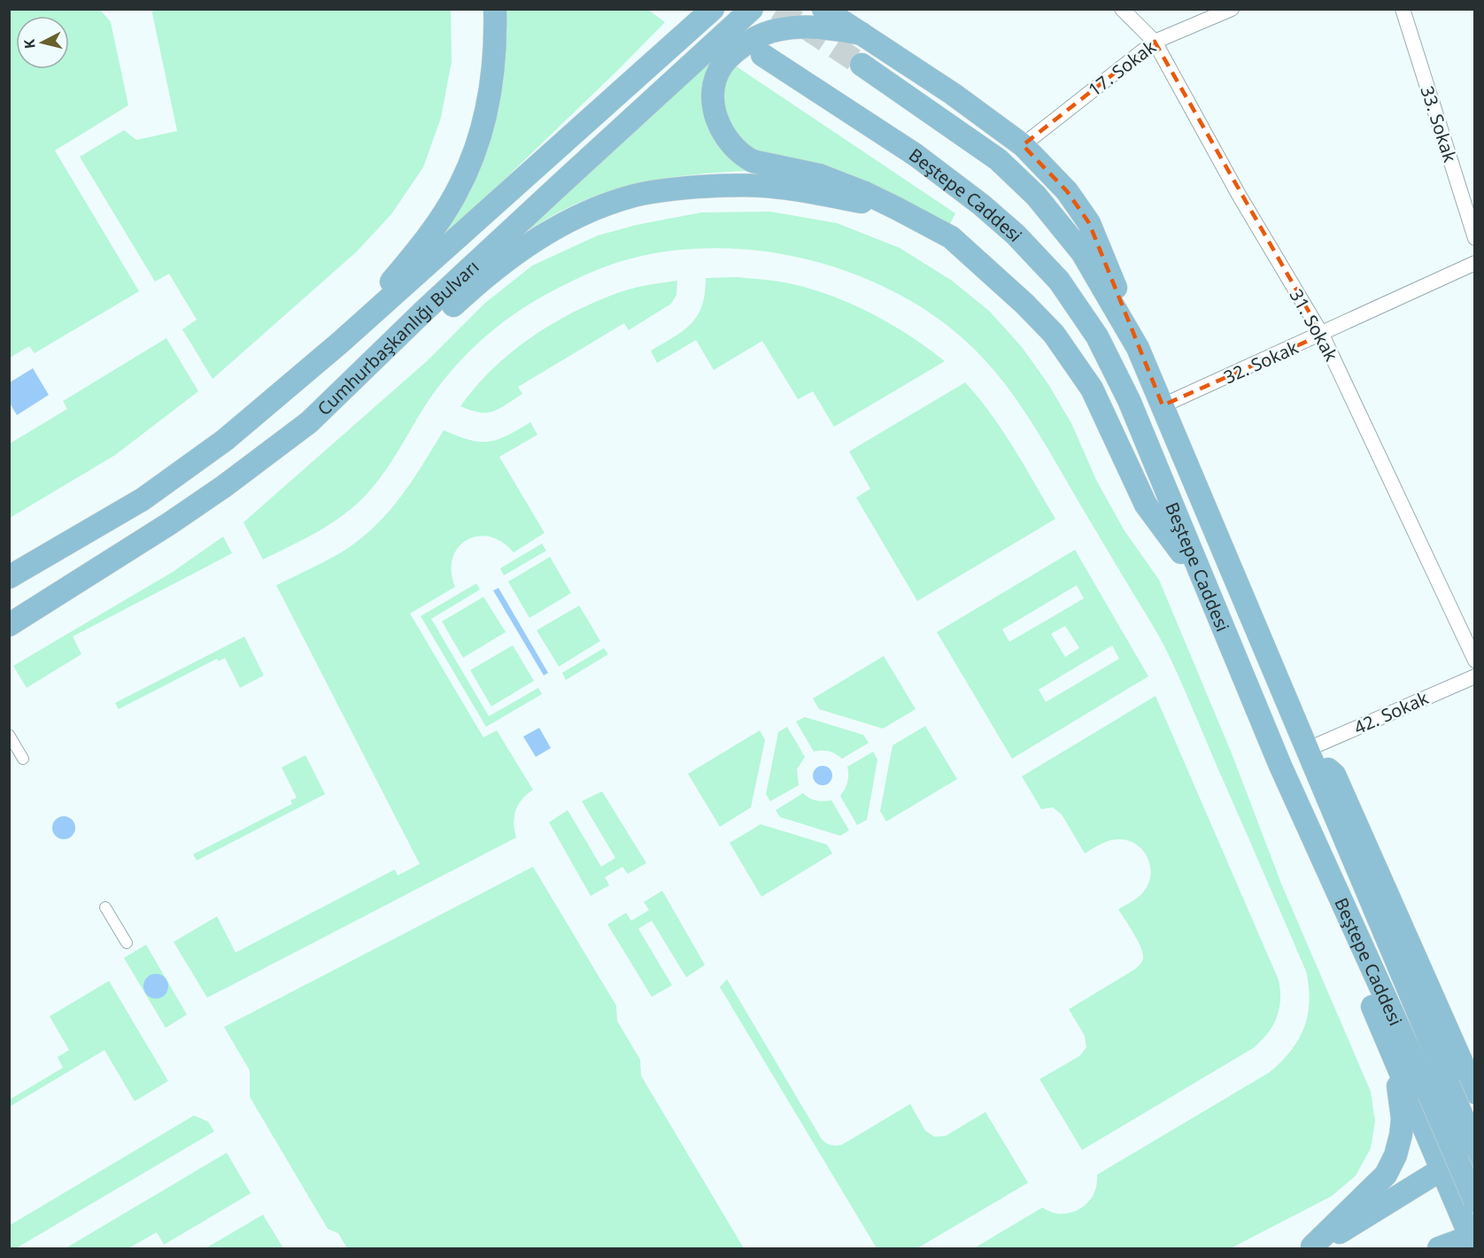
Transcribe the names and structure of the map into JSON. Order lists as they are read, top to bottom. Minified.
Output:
{"streets":{"main road":["Beştepe Caddesi","Cumhurbaşkanlığı Bulvarı"],"street":["17. Sokak","33. Sokak","31. Sokak","32. Sokak","42. Sokak"]},"crossings":[["17. Sokak","Beştepe Caddesi"],["17. Sokak","31. Sokak"],["Beştepe Caddesi","32. Sokak"],["Beştepe Caddesi","42. Sokak"],["31. Sokak","32. Sokak"]],"north":"left"}
